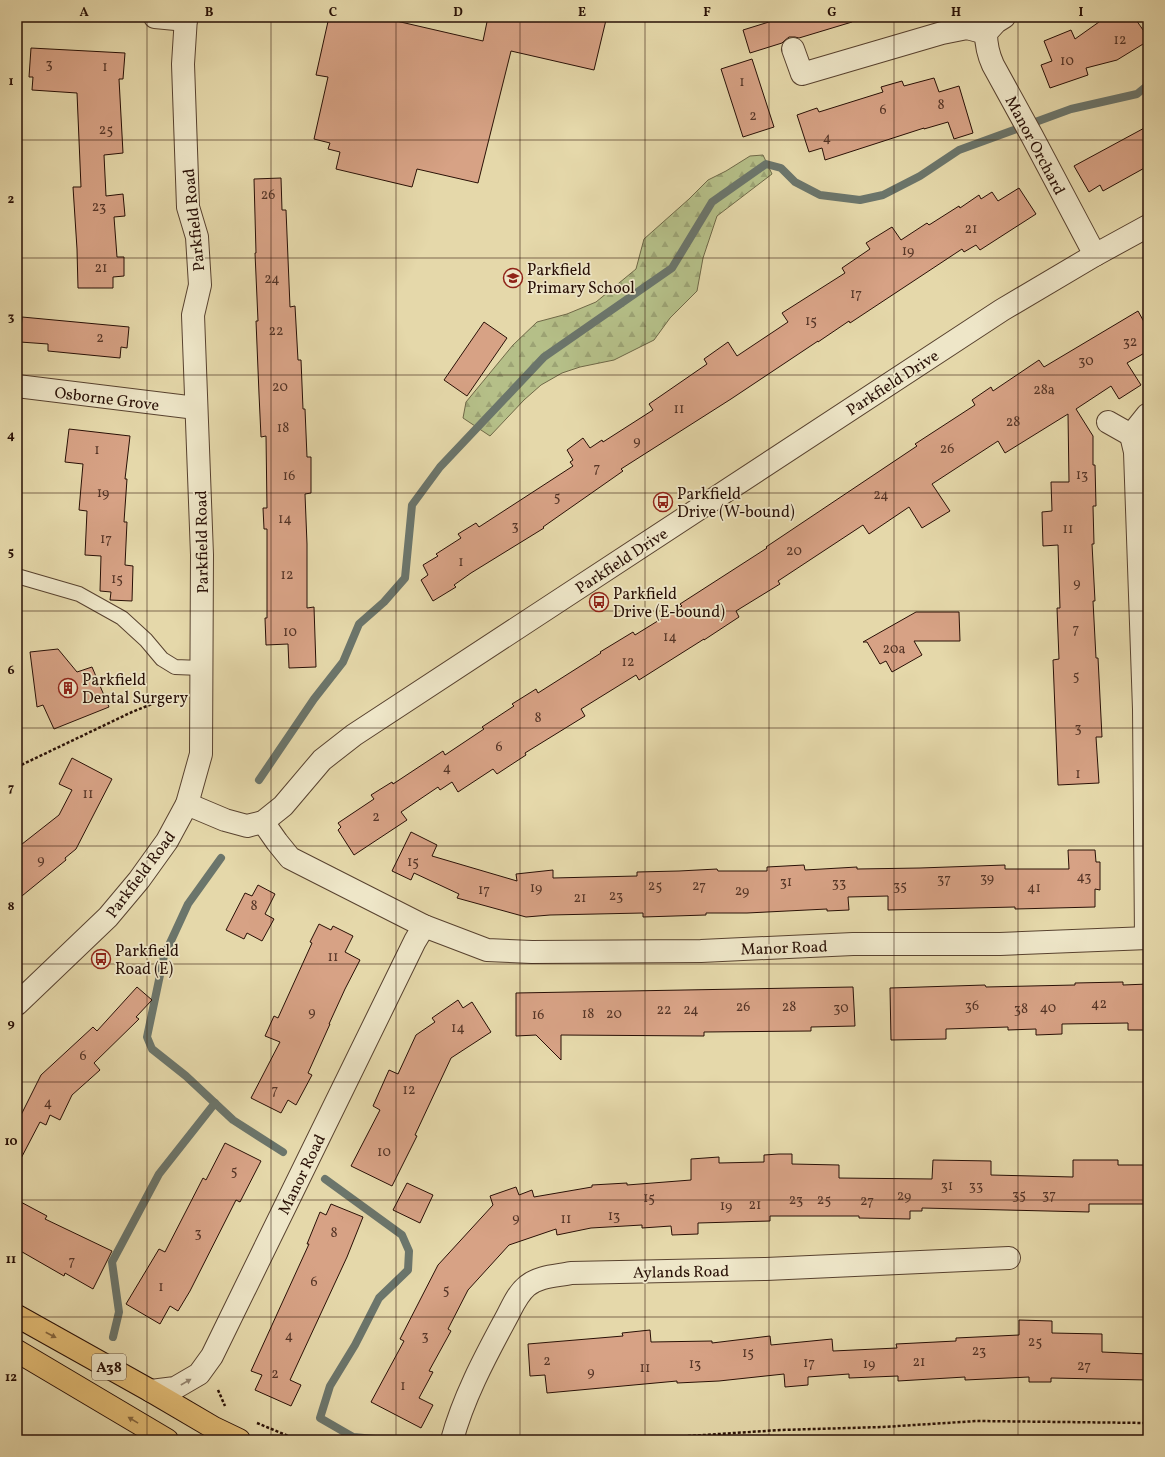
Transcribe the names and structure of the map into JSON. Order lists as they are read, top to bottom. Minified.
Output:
{"streets":{"main road":["A38"],"street":["Manor Orchard","Parkfield Road","Parkfield Drive","Osborne Grove","Manor Road","Aylands Road"]},"crossings":[["Manor Orchard","Parkfield Drive"],["Parkfield Road","Parkfield Drive"],["Parkfield Road","Osborne Grove"],["Parkfield Drive","Manor Road"],["Manor Road","A38"]],"places":{"school or university":["Parkfield Primary School"],"bus stop":["Parkfield Drive (W-bound)","Parkfield Drive (E-bound)","Parkfield Road (E)"],"building":["Parkfield Dental Surgery"]},"house_numbers":["12","10","3","1","1","8","6","2","25","4","26","23","21","19","21","24","17","15","22","2","32","30","20","28a","11","28","18","9","26","1","7","13","16","19","24","5","14","3","11","17","20","1","12","15","9","7","10","14","20a","12","5","8","3","6","4","1","11","2","9","15","43","39","37","31","33","25","27","35","19","41","17","29","23","21","8","11","42","36","26","28","30","40","38","22","24","9","18","20","16","14","6","7","12","4","10","5","31","33","35","37","29","15","23","25","27","21","19","13","9","11","3","8","7","6","1","5","4","3","25","23","15","2","21","17","13","19","27","11","9","2","1"],"grid":{"columns":["A","B","C","D","E","F","G","H","I"],"rows":["1","2","3","4","5","6","7","8","9","10","11","12"]}}
